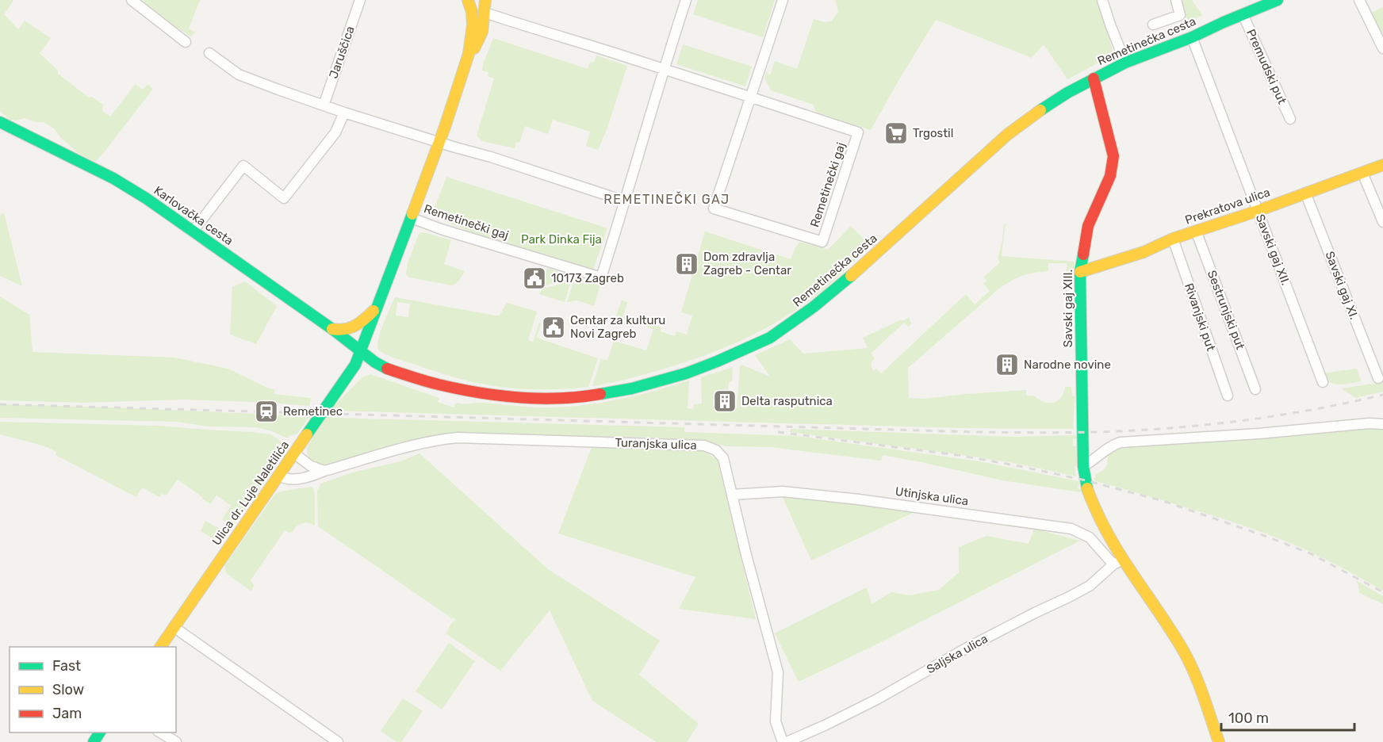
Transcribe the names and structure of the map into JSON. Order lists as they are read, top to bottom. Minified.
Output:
{"streets":{"main road":["Remetinečka cesta","Remetinečki gaj","Prekratova ulica","Karlovačka cesta","Savski gaj XIII.","Ulica dr. Luje Naletilića","Utinjska ulica"],"street":["Jaruščica","Premudski put","Savski gaj XII.","Savski gaj XI.","Sestrunjski put","Rivanjski put","Turanjska ulica","Saljska ulica"]},"crossings":[["Remetinečka cesta","Premudski put"],["Remetinečka cesta","Remetinečki gaj"],["Remetinečka cesta","Karlovačka cesta"],["Remetinečka cesta","Savski gaj XII."],["Remetinečka cesta","Savski gaj XIII."],["Remetinečka cesta","Ulica dr. Luje Naletilića"],["Remetinečki gaj","Karlovačka cesta"],["Remetinečki gaj","Ulica dr. Luje Naletilića"],["Prekratova ulica","Savski gaj XII."],["Prekratova ulica","Savski gaj XI."],["Prekratova ulica","Savski gaj XIII."],["Prekratova ulica","Sestrunjski put"],["Prekratova ulica","Rivanjski put"],["Karlovačka cesta","Ulica dr. Luje Naletilića"],["Savski gaj XIII.","Utinjska ulica"],["Turanjska ulica","Ulica dr. Luje Naletilića"],["Turanjska ulica","Utinjska ulica"],["Turanjska ulica","Saljska ulica"],["Utinjska ulica","Saljska ulica"]],"districts":["REMETINEČKI GAJ"],"parks":["Park Dinka Fija"],"places":{"supermarket":["Trgostil"],"building":["Dom zdravlja Zagreb - Centar","Narodne novine","Delta rasputnica"],"public building":["10173 Zagreb","Centar za kulturu Novi Zagreb"],"station":["Remetinec"]},"legend":["Fast","Slow","Jam"],"scale_bar":"100 m"}
